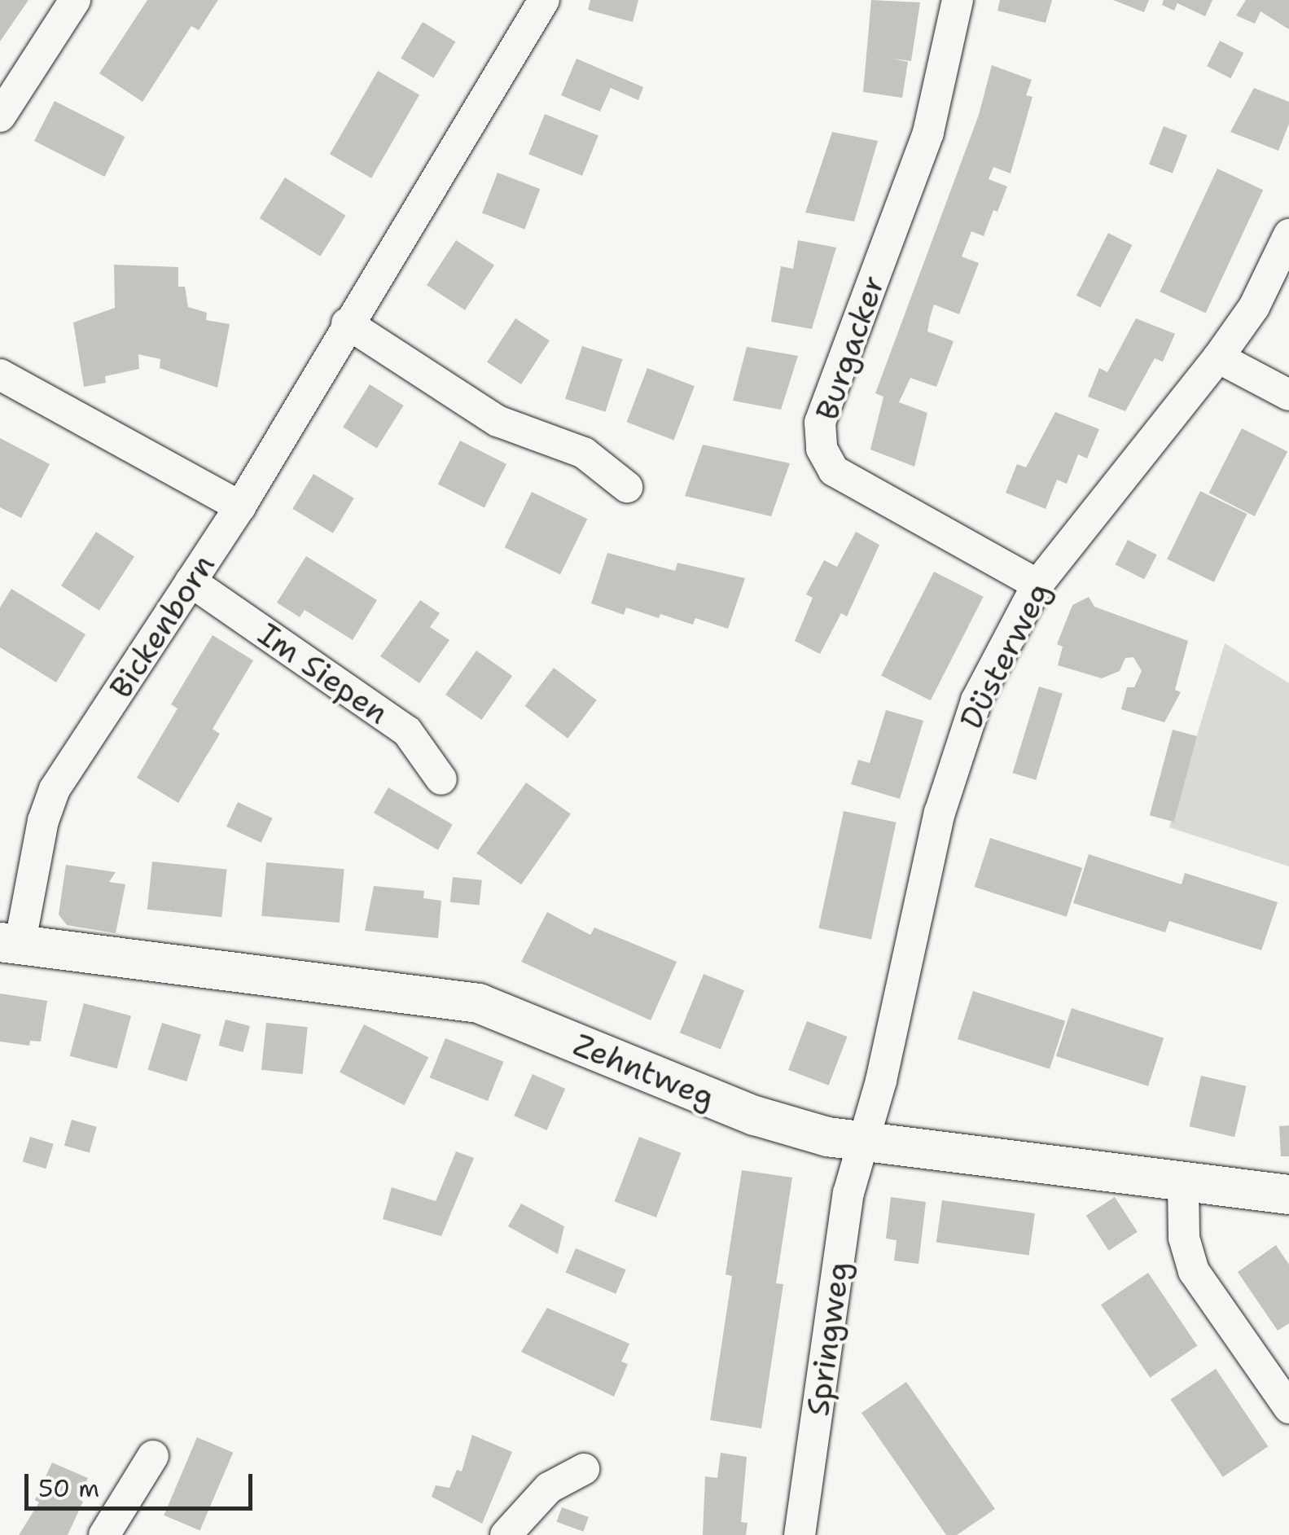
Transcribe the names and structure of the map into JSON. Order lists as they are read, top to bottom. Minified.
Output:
{"streets":{"street":["Burgacker","Bickenborn","Düsterweg","Im Siepen","Zehntweg","Springweg"]},"crossings":[["Burgacker","Düsterweg"],["Bickenborn","Im Siepen"],["Bickenborn","Zehntweg"],["Düsterweg","Zehntweg"],["Düsterweg","Springweg"],["Zehntweg","Springweg"]],"scale_bar":"50 m"}
